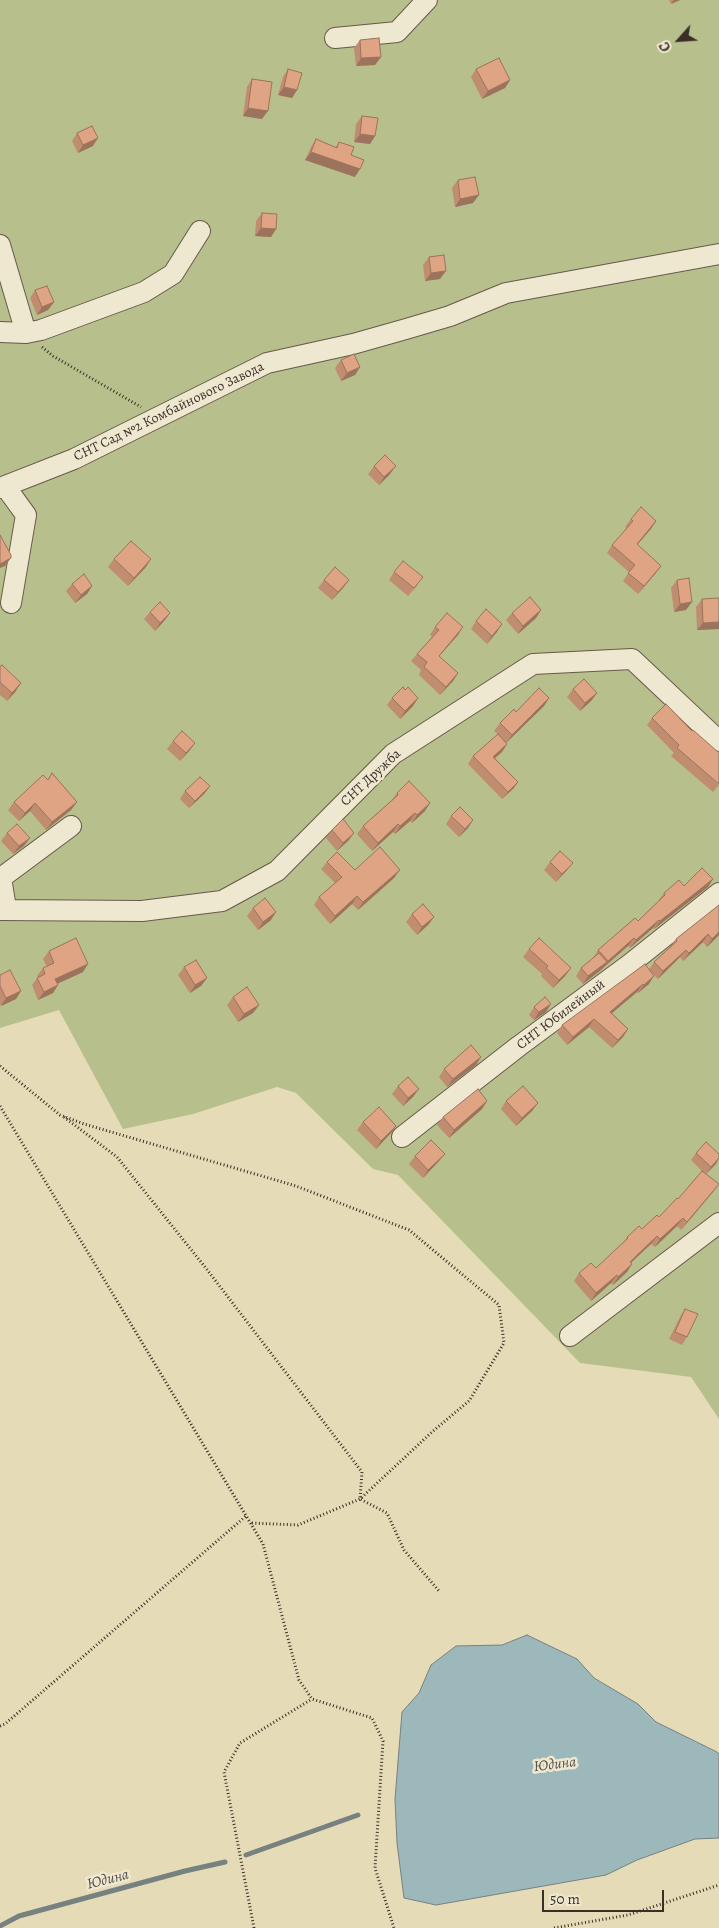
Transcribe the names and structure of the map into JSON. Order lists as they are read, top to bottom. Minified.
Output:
{"streets":{"street":["СНТ Сад №2 Комбайнового Завода","СНТ Дружба","СНТ Юбилейный"]},"water":["Юдина"],"scale_bar":"50 m","north":"bottom left"}
